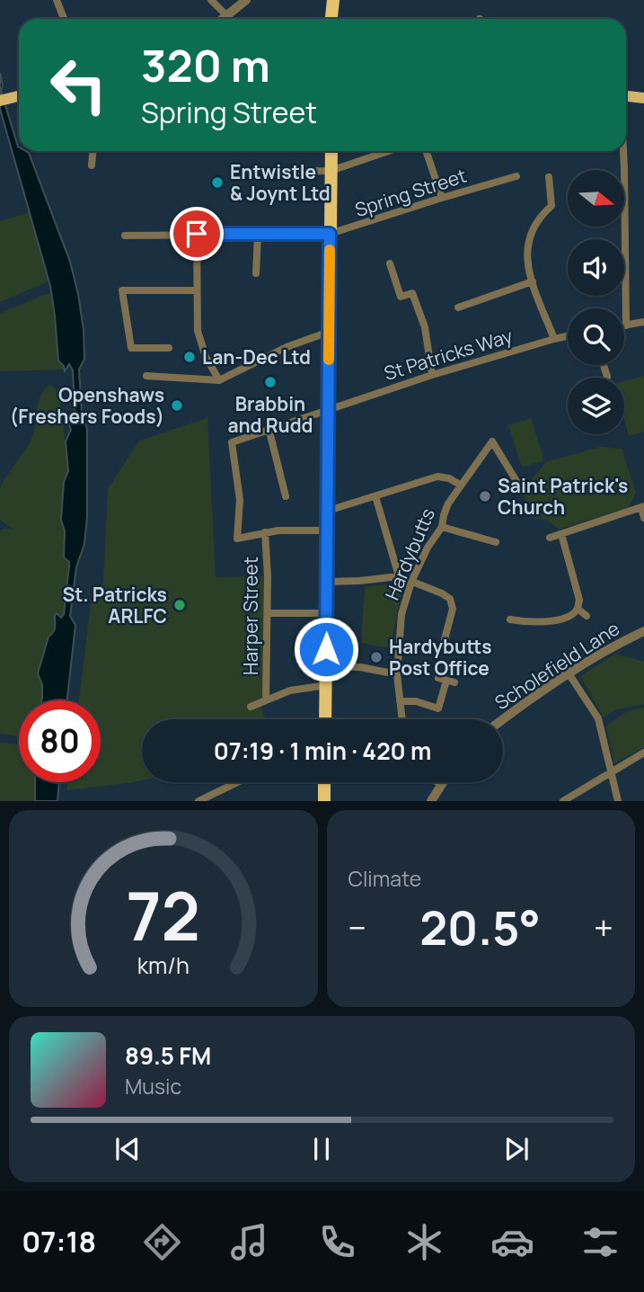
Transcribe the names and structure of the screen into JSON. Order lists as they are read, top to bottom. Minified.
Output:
{"streets":{"street":["Spring Street","St Patricks Way","Hardybutts","Harper Street","Scholefield Lane"]},"crossings":[["St Patricks Way","Harper Street"]],"places":["Entwistle & Joynt Ltd","Lan-Dec Ltd","Brabbin and Rudd","Openshaws (Freshers Foods)","Saint Patrick's Church","St. Patricks ARLFC","Hardybutts Post Office"],"north":"right","page":{"turn":["320 m","Spring Street"],"limit":"80","trip":"07:19 · 1 min · 420 m","tile":"Climate","heat":["−","20.5°","+"],"song":["89.5 FM","Music"],"tabs":"07:18","gauge":["72","km/h"]}}
